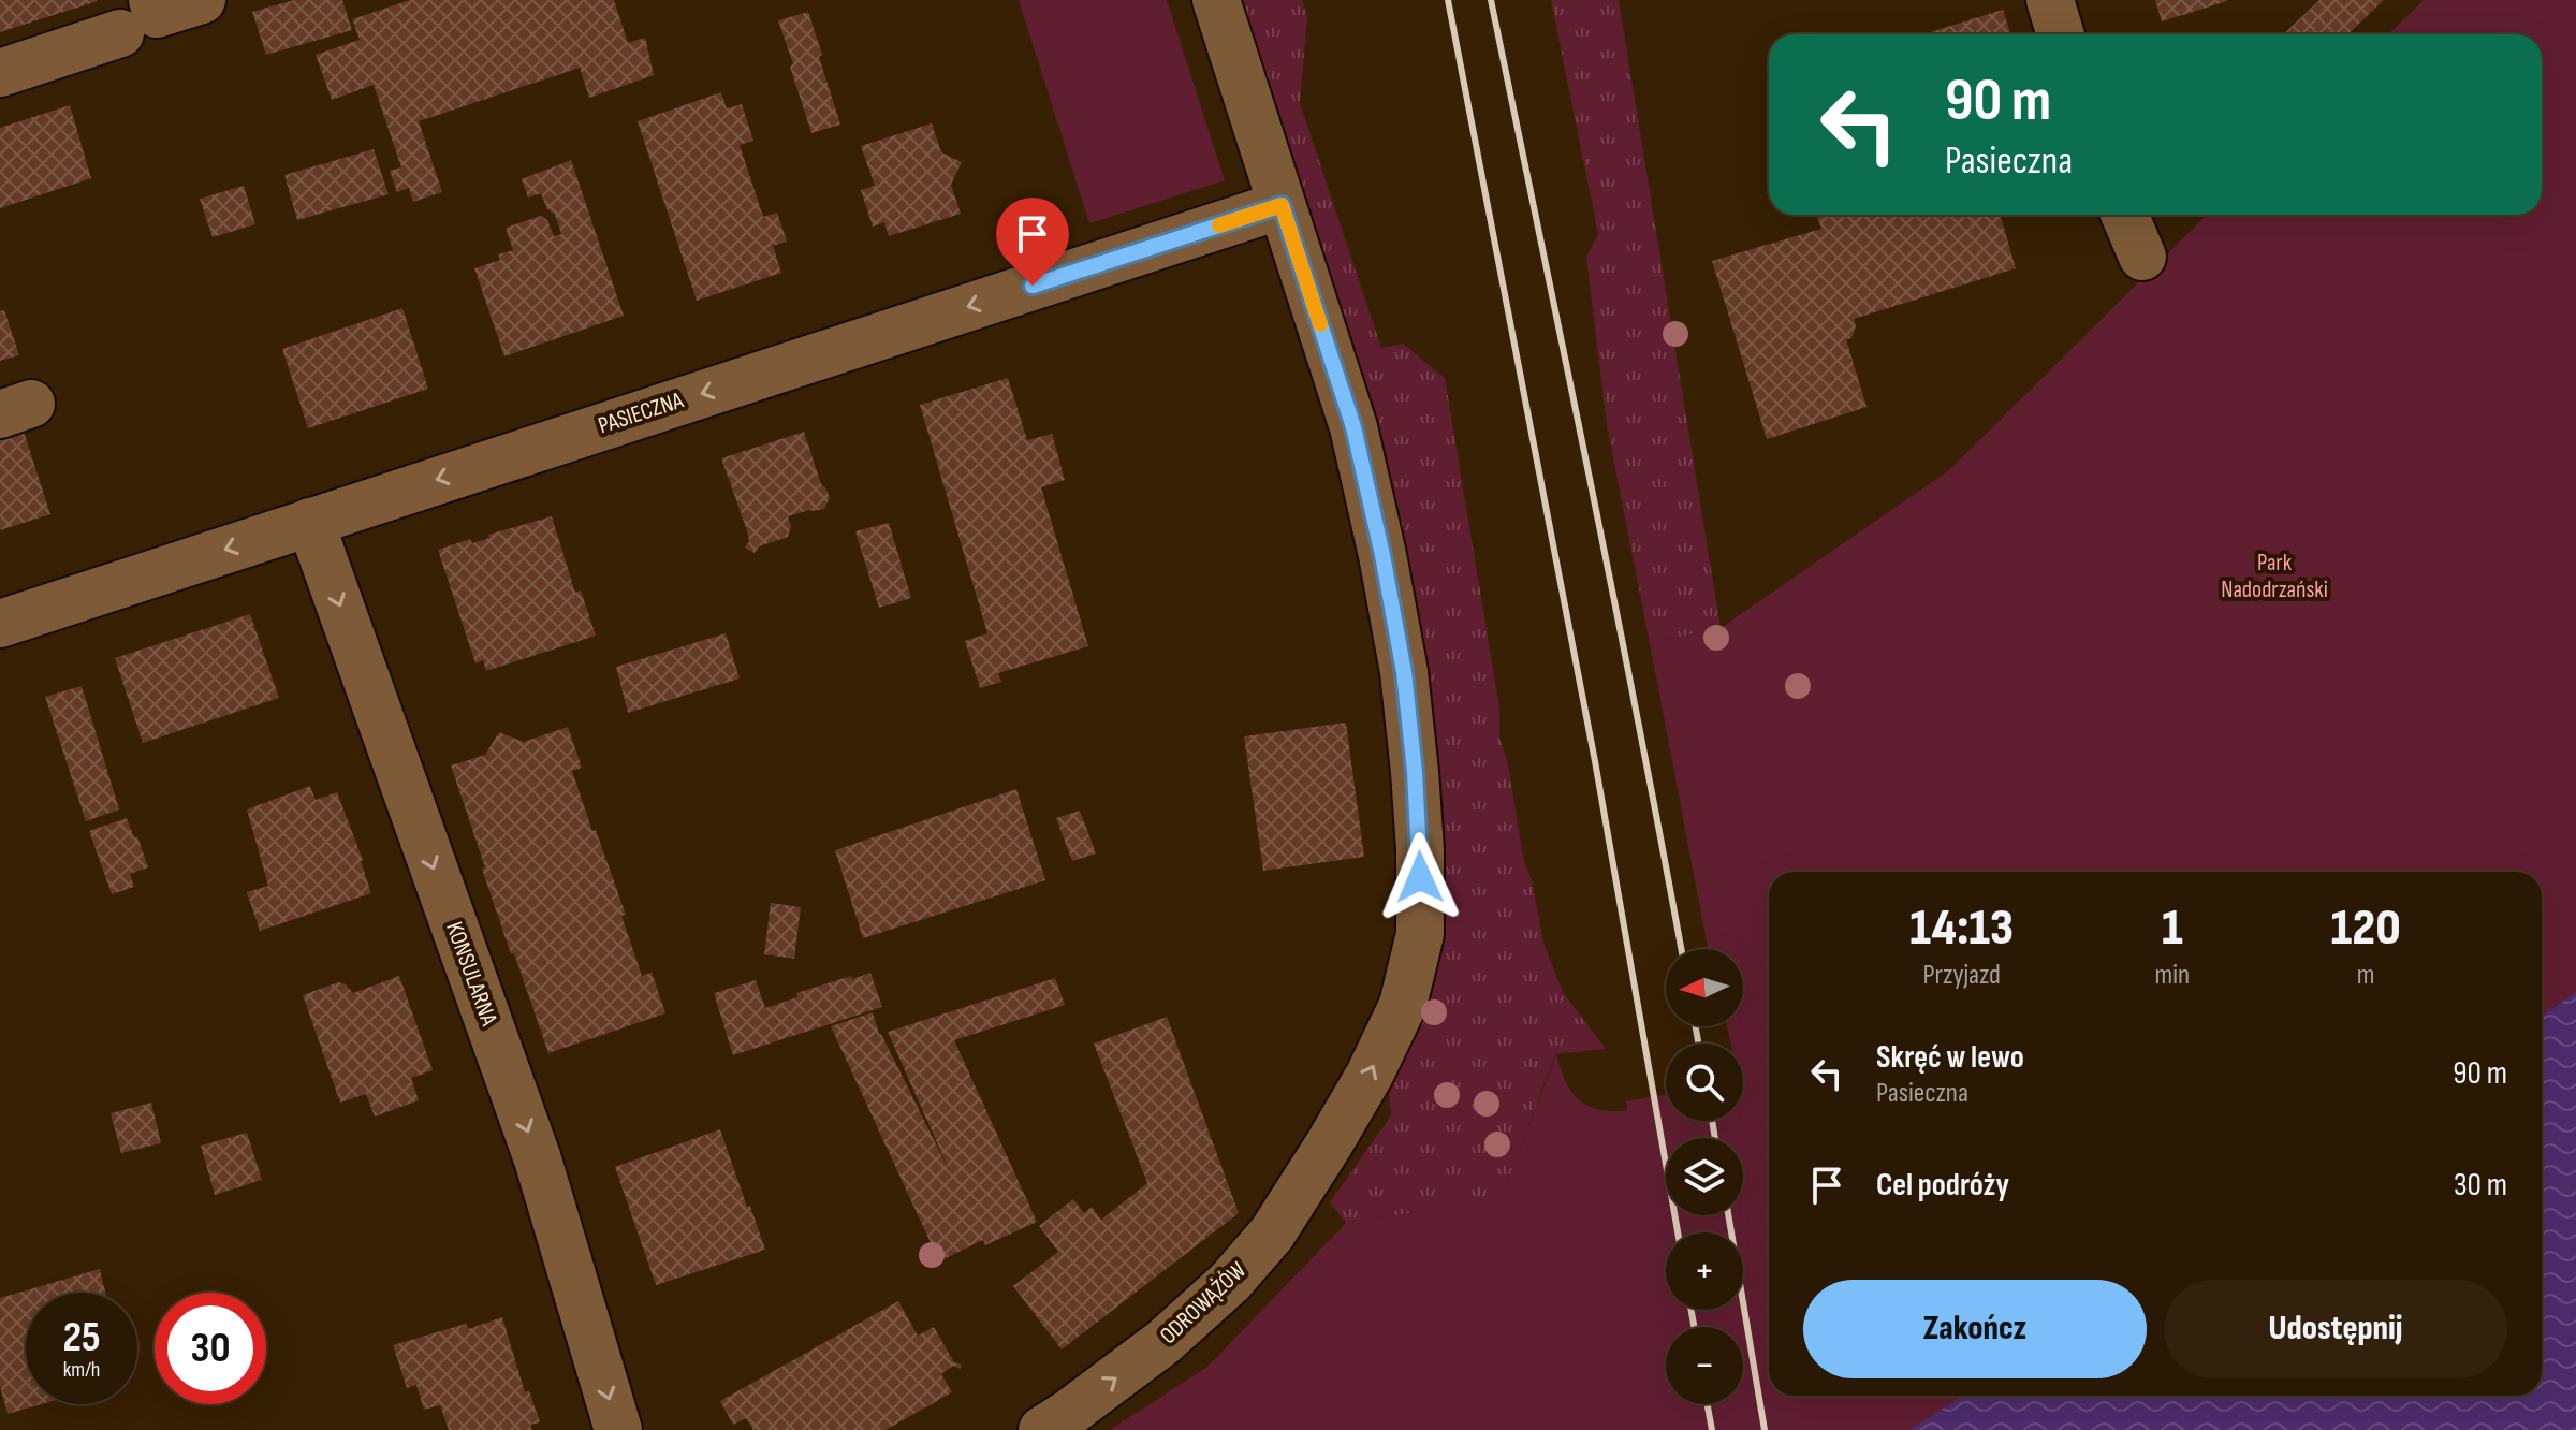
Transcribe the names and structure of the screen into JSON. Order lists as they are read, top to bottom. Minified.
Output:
{"streets":{"street":["PASIECZNA","KONSULARNA","ODROWĄŻÓW"]},"crossings":[["PASIECZNA","KONSULARNA"],["PASIECZNA","ODROWĄŻÓW"]],"one_way":["PASIECZNA","KONSULARNA","ODROWĄŻÓW"],"parks":["Park Nadodrzański"],"north":"left","page":{"turn":["90 m","Pasieczna"],"eta":["14:13","Przyjazd","1","min","120","m"],"map_buttons":["+","−"],"list":[{"name":"Skręć w lewo","note":"Pasieczna","value":"90 m"},{"name":"Cel podróży","value":"30 m"}],"buttons":["Zakończ","Udostępnij"],"speed":"25 km/h","limit":"30"}}
